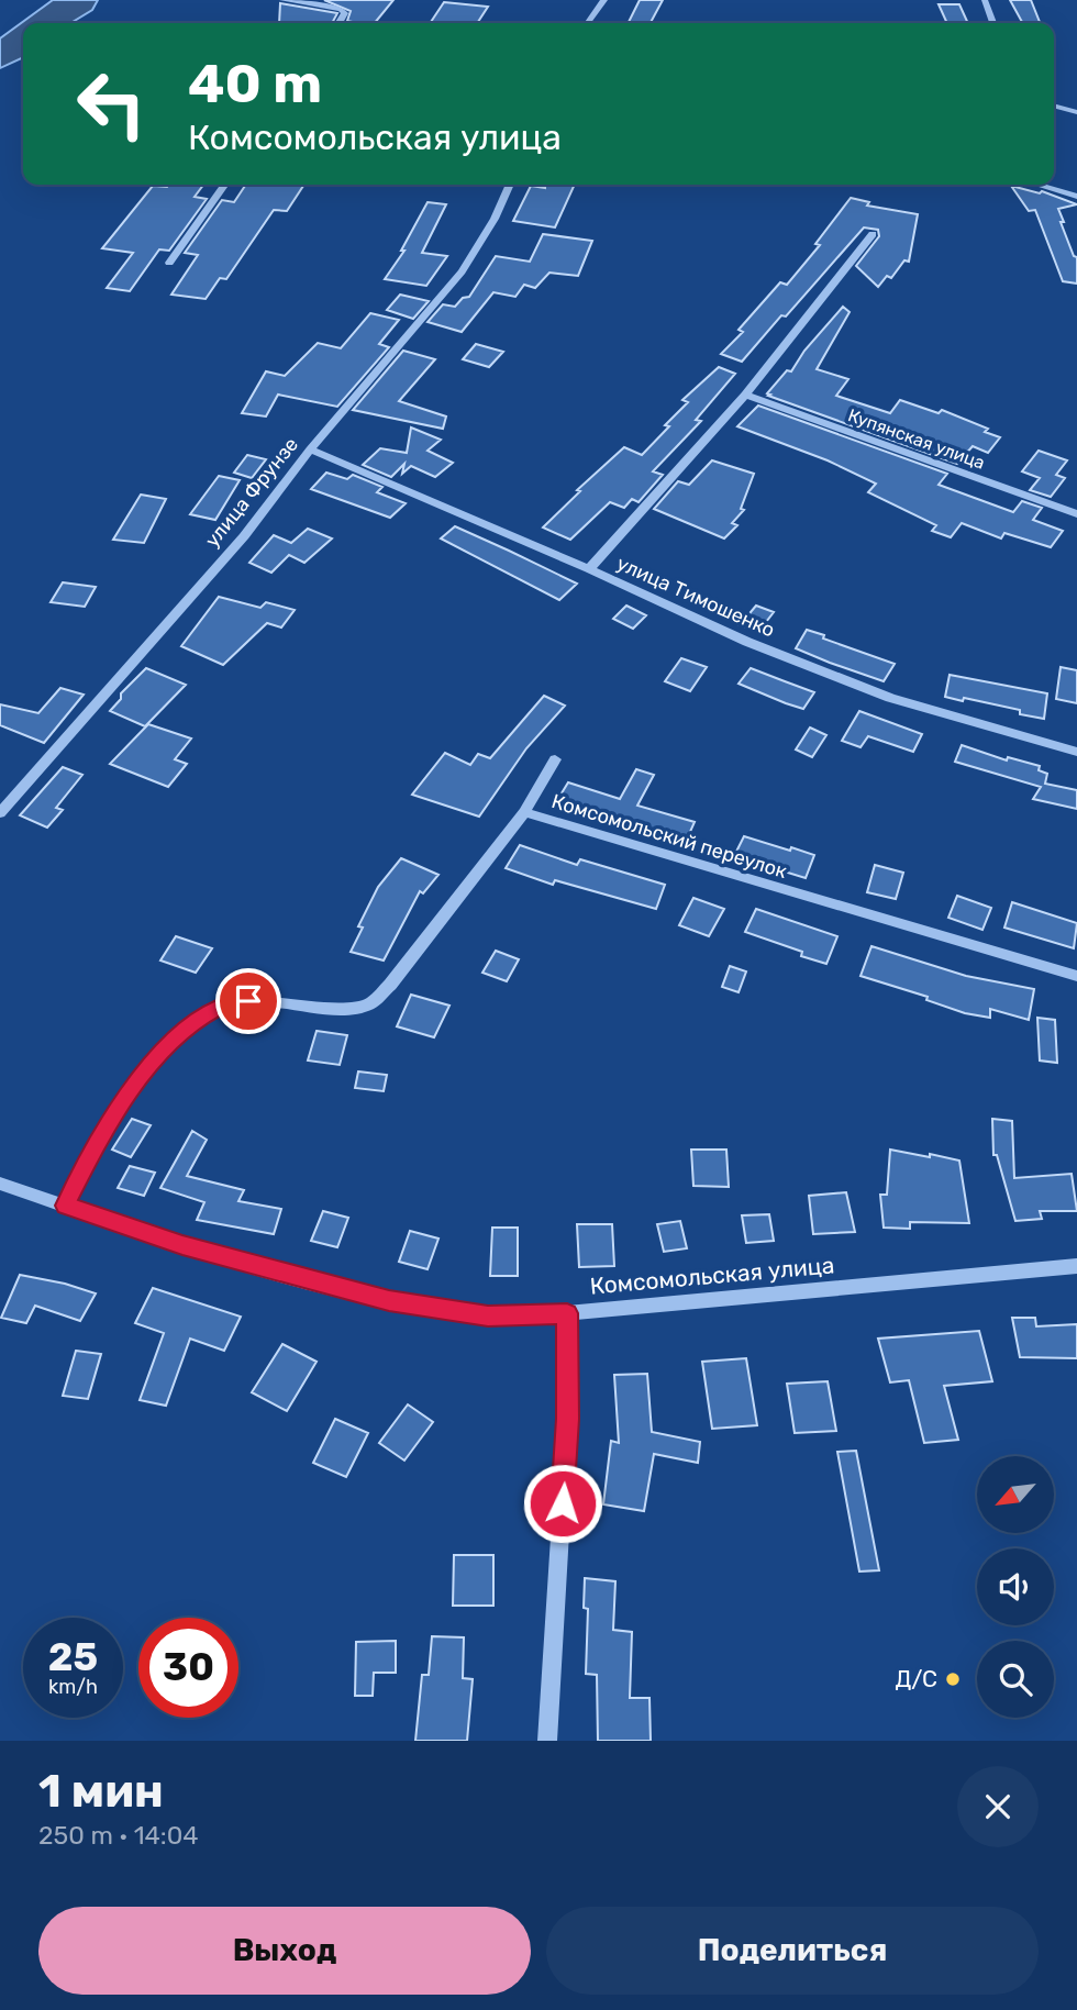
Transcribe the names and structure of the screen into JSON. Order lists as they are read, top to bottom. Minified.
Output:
{"streets":{"street":["Купянская улица","улица Фрунзе","улица Тимошенко","Комсомольский переулок","Комсомольская улица"]},"crossings":[["улица Фрунзе","улица Тимошенко"],["Комсомольский переулок","Комсомольская улица"]],"places":["Д/С"],"north":"bottom left","page":{"turn":["40 m","Комсомольская улица"],"speed":"25 km/h","limit":"30","heading":["1 мин","250 m · 14:04"],"buttons":["Выход","Поделиться"]}}
